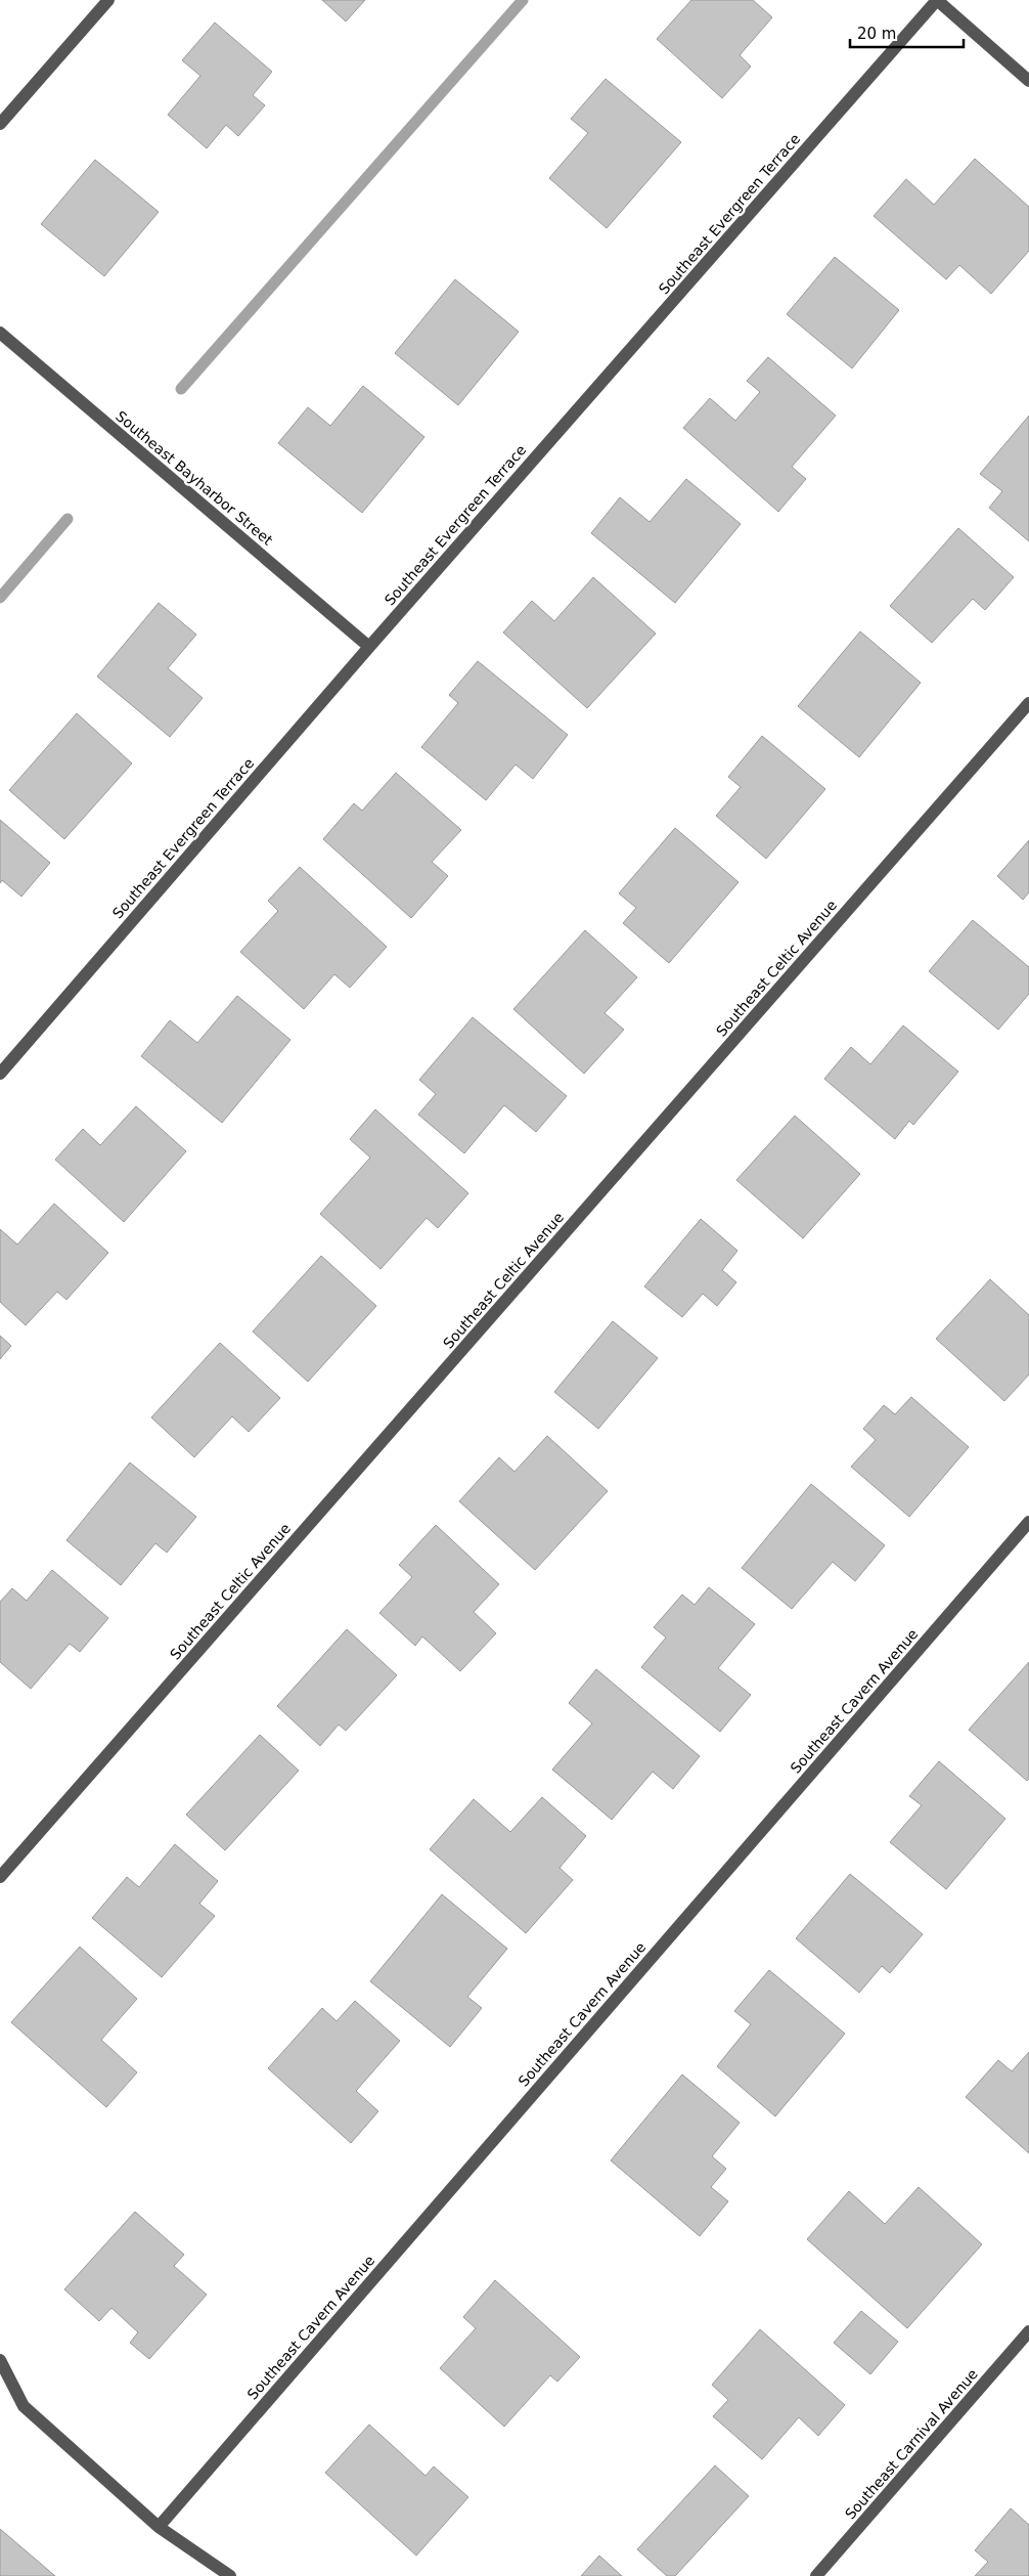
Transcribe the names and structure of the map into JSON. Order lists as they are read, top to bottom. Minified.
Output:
{"streets":{"street":["Southeast Evergreen Terrace","Southeast Bayharbor Street","Southeast Celtic Avenue","Southeast Cavern Avenue","Southeast Carnival Avenue"]},"crossings":[["Southeast Evergreen Terrace","Southeast Bayharbor Street"]],"scale_bar":"20 m"}
